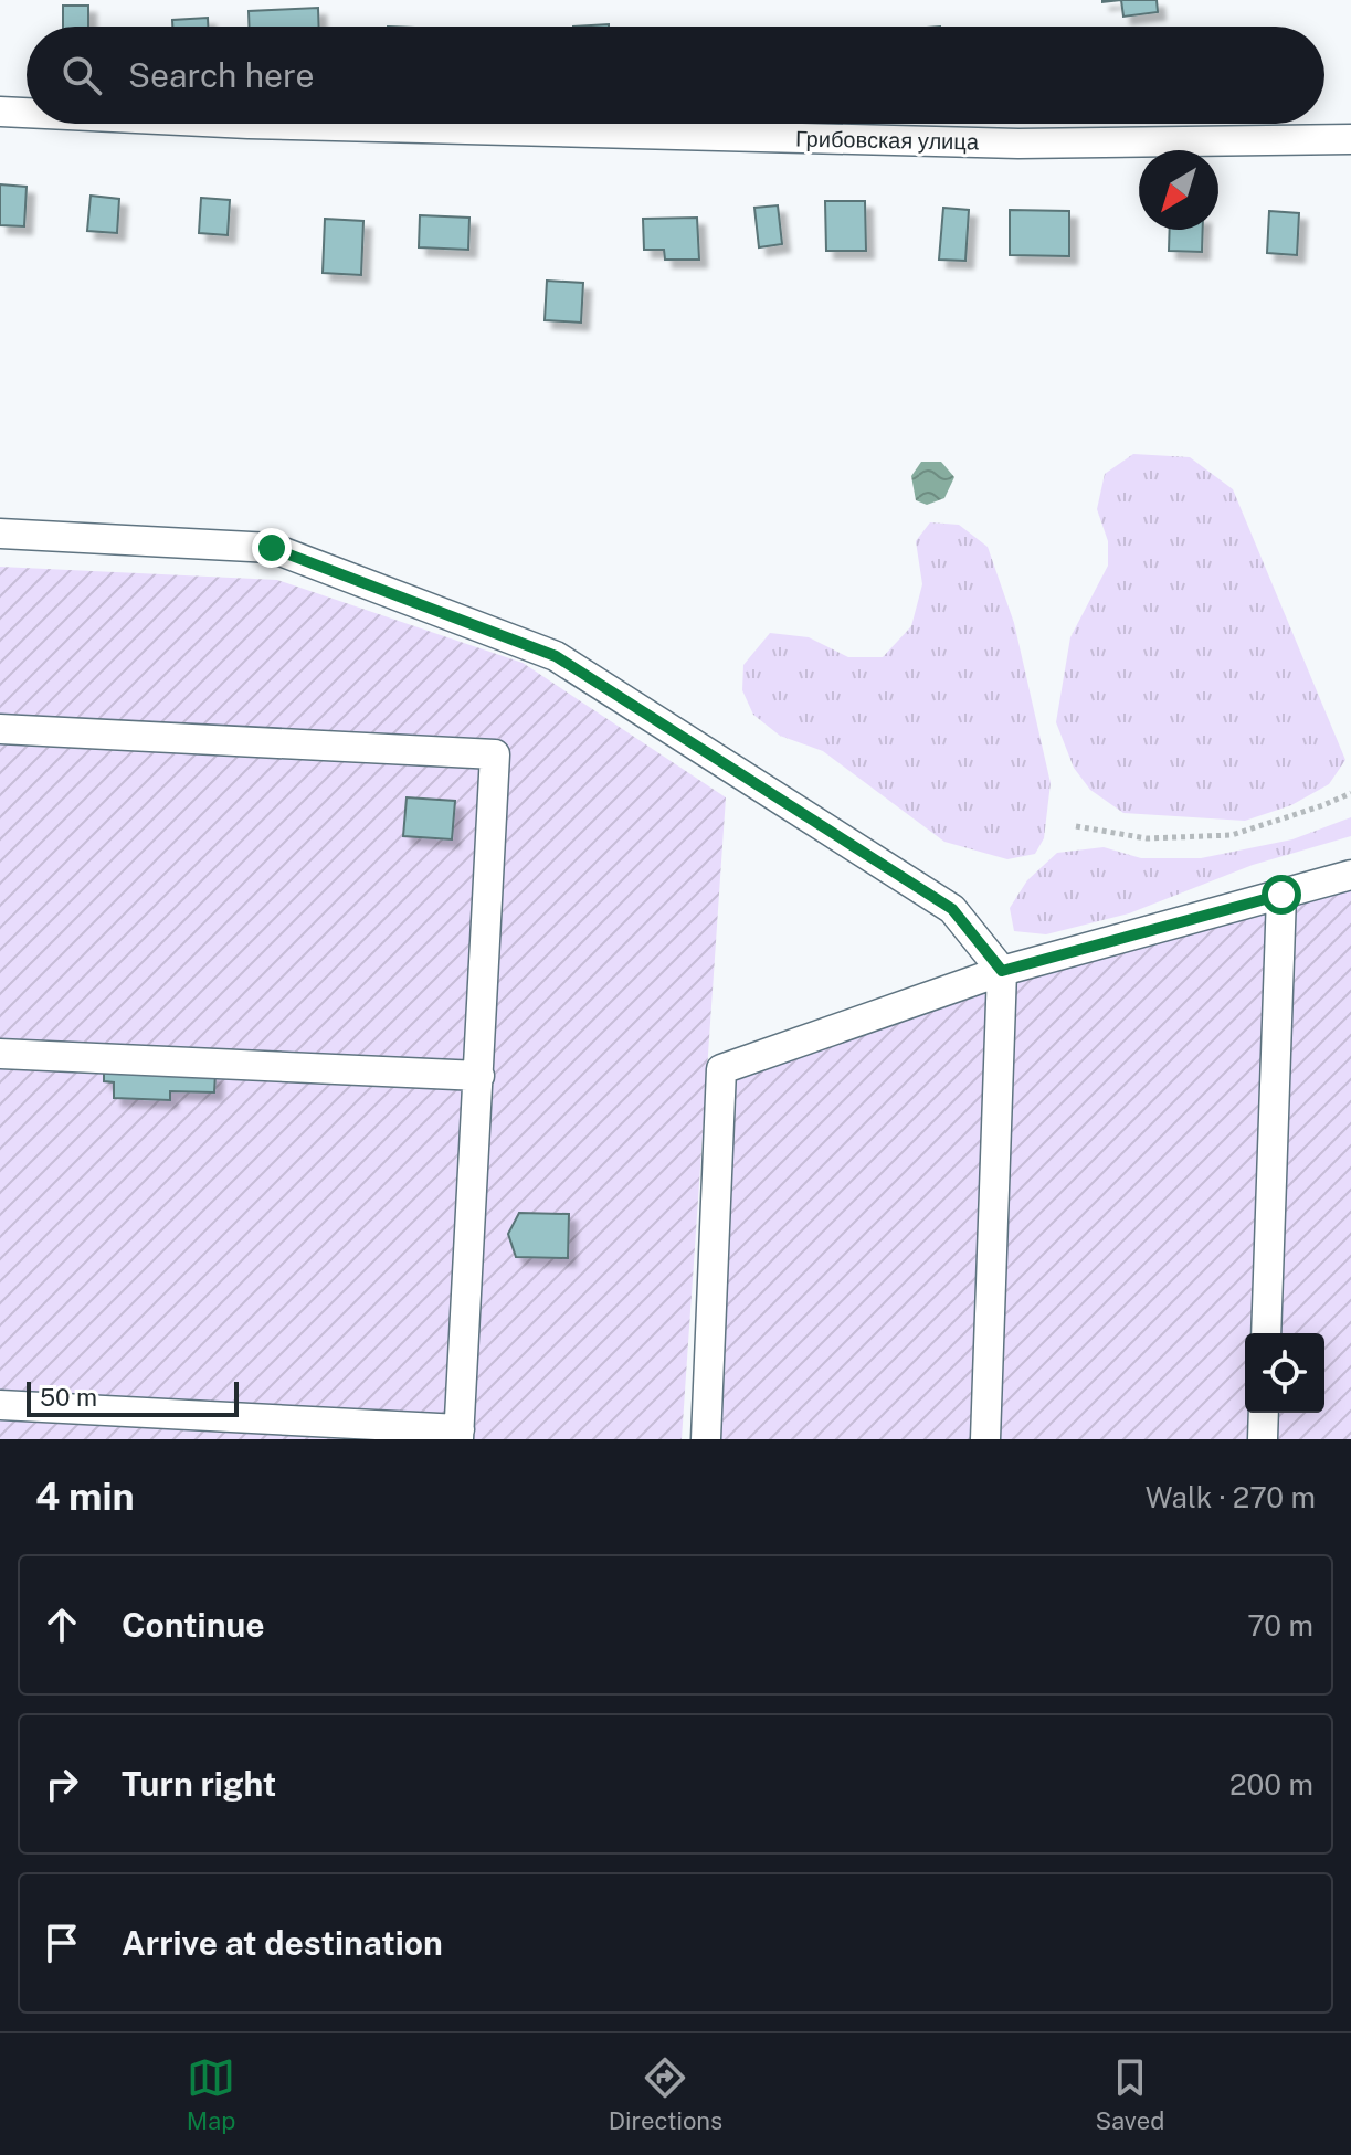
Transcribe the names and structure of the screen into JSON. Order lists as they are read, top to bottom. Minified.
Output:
{"streets":{"street":["Грибовская улица"]},"scale_bar":"50 m","north":"bottom left","page":{"search":"Search here","scale":"50 m","heading":["4 min","Walk · 270 m"],"list":[["Continue","70 m"],["Turn right","200 m"],"Arrive at destination"],"nav":["Map","Directions","Saved"]}}
